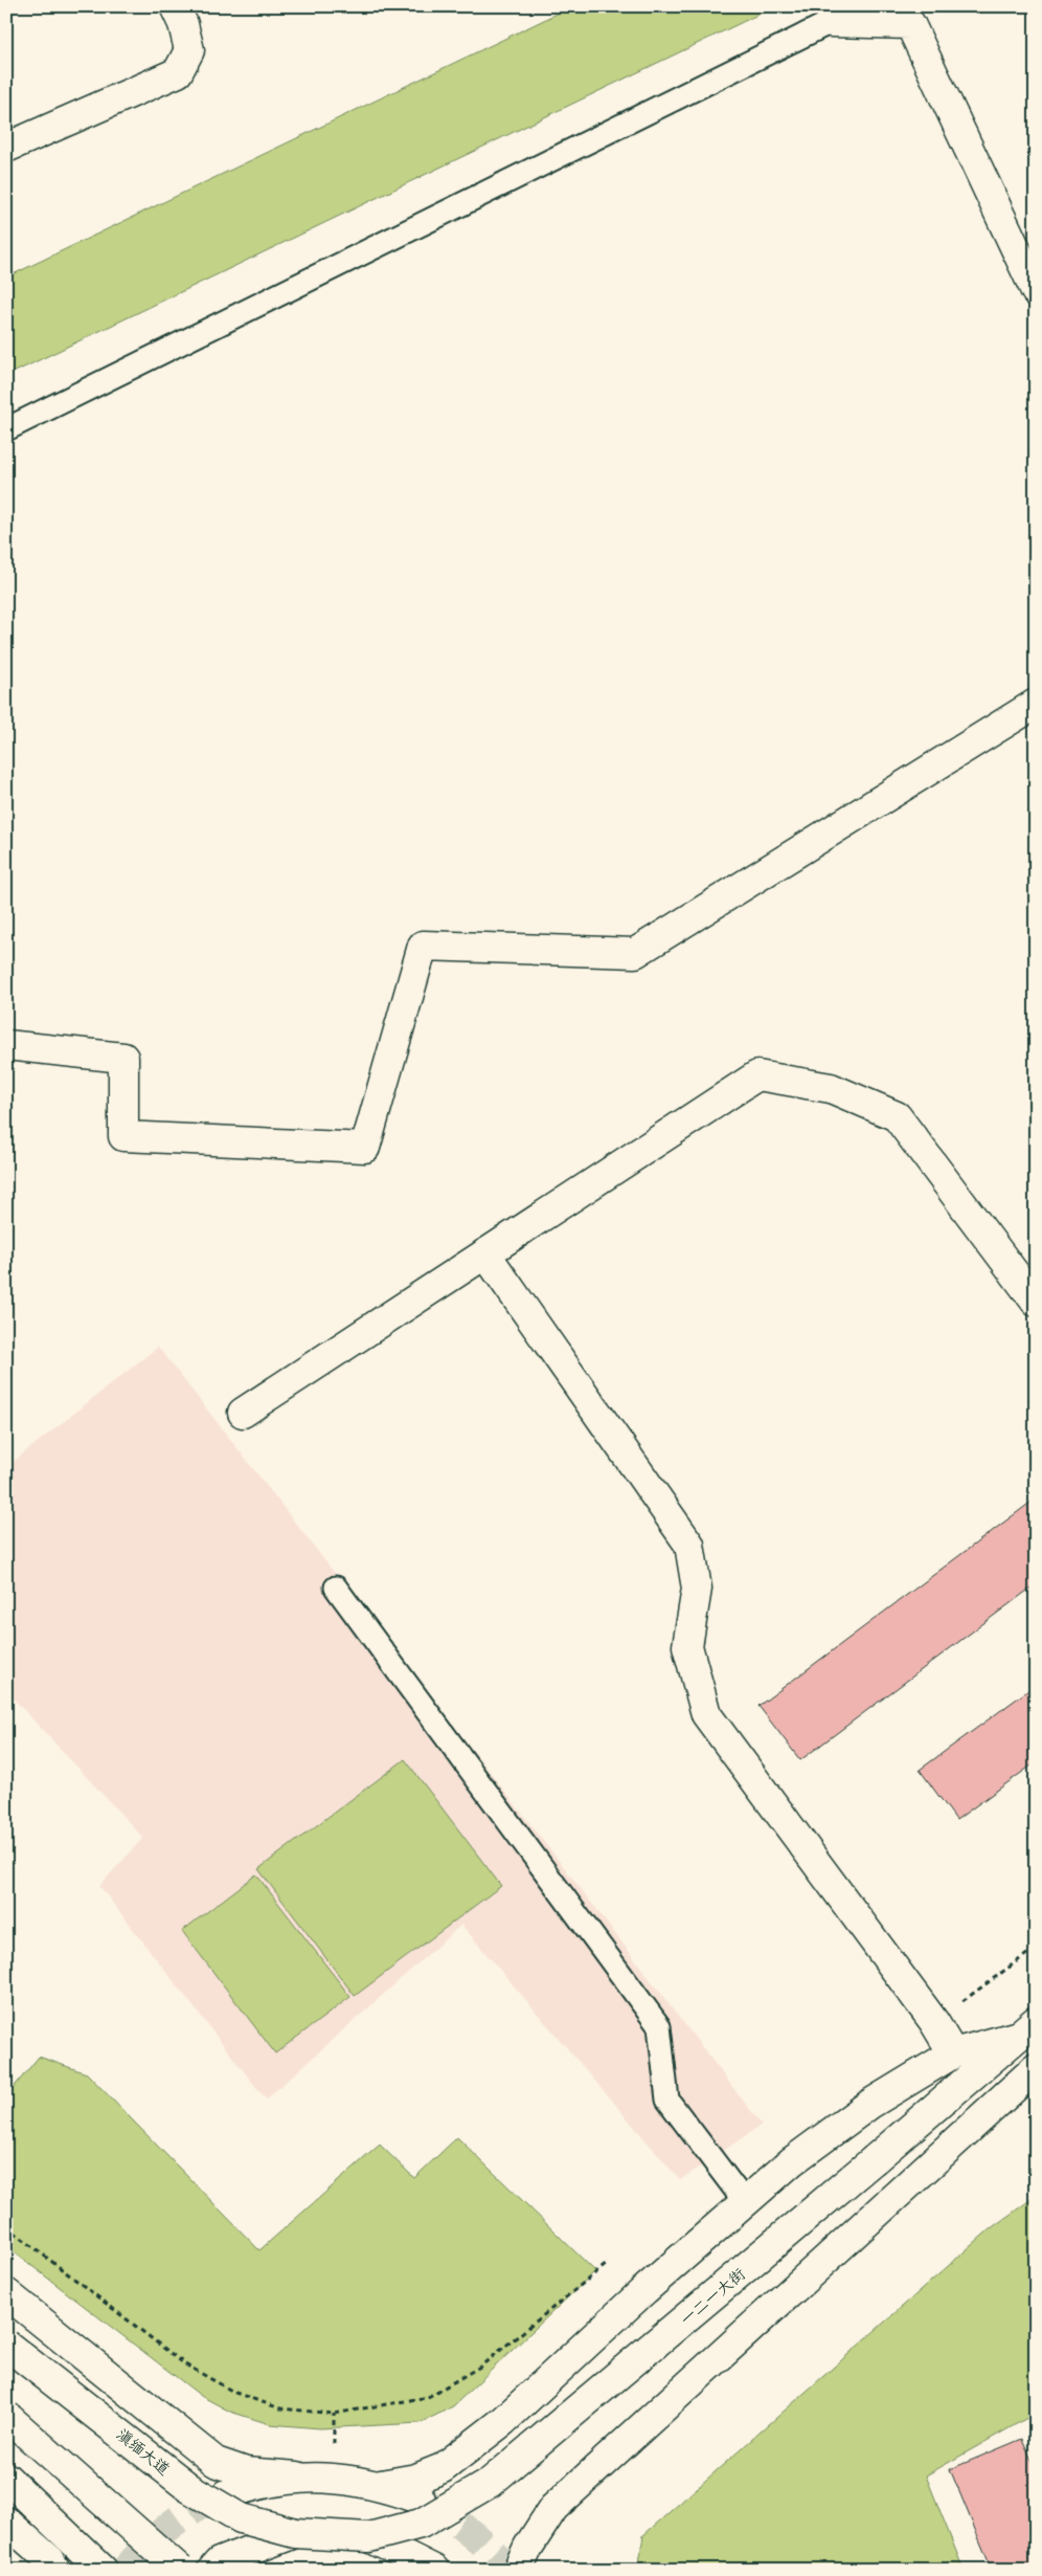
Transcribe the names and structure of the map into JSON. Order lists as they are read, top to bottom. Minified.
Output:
{"streets":{"street":["一二一大街","滇缅大道"]}}
